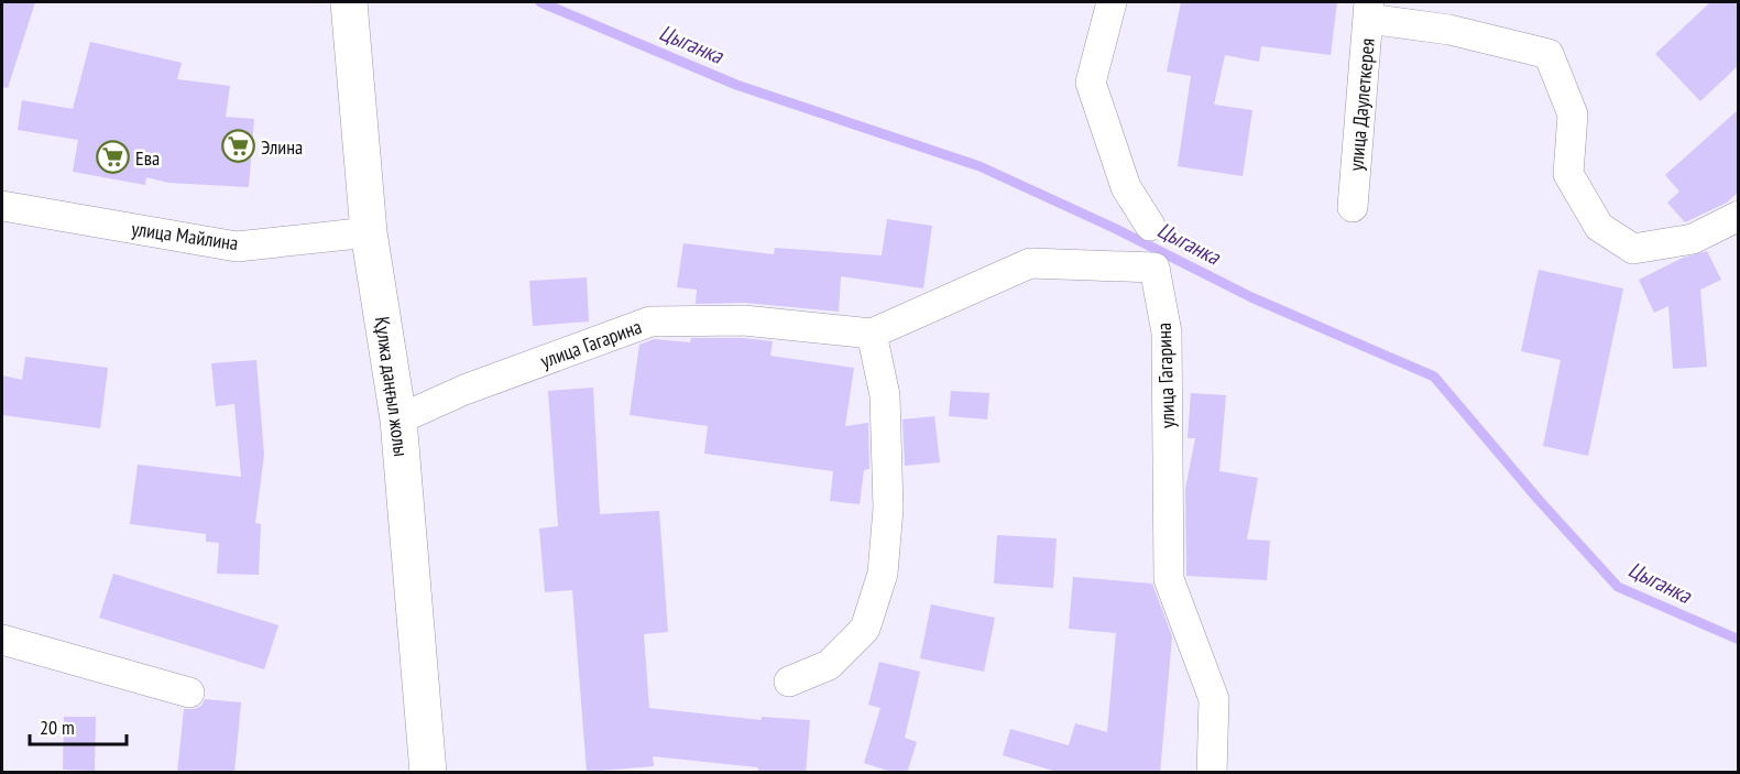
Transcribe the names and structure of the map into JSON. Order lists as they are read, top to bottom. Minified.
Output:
{"streets":{"main road":["Құлжа даңғыл жолы"],"street":["улица Даулеткерея","улица Майлина","улица Гагарина"]},"crossings":[["улица Майлина","Құлжа даңғыл жолы"],["улица Гагарина","Құлжа даңғыл жолы"]],"water":["Цыганка"],"places":{"supermarket":["Элина","Ева"]},"scale_bar":"20 m"}
